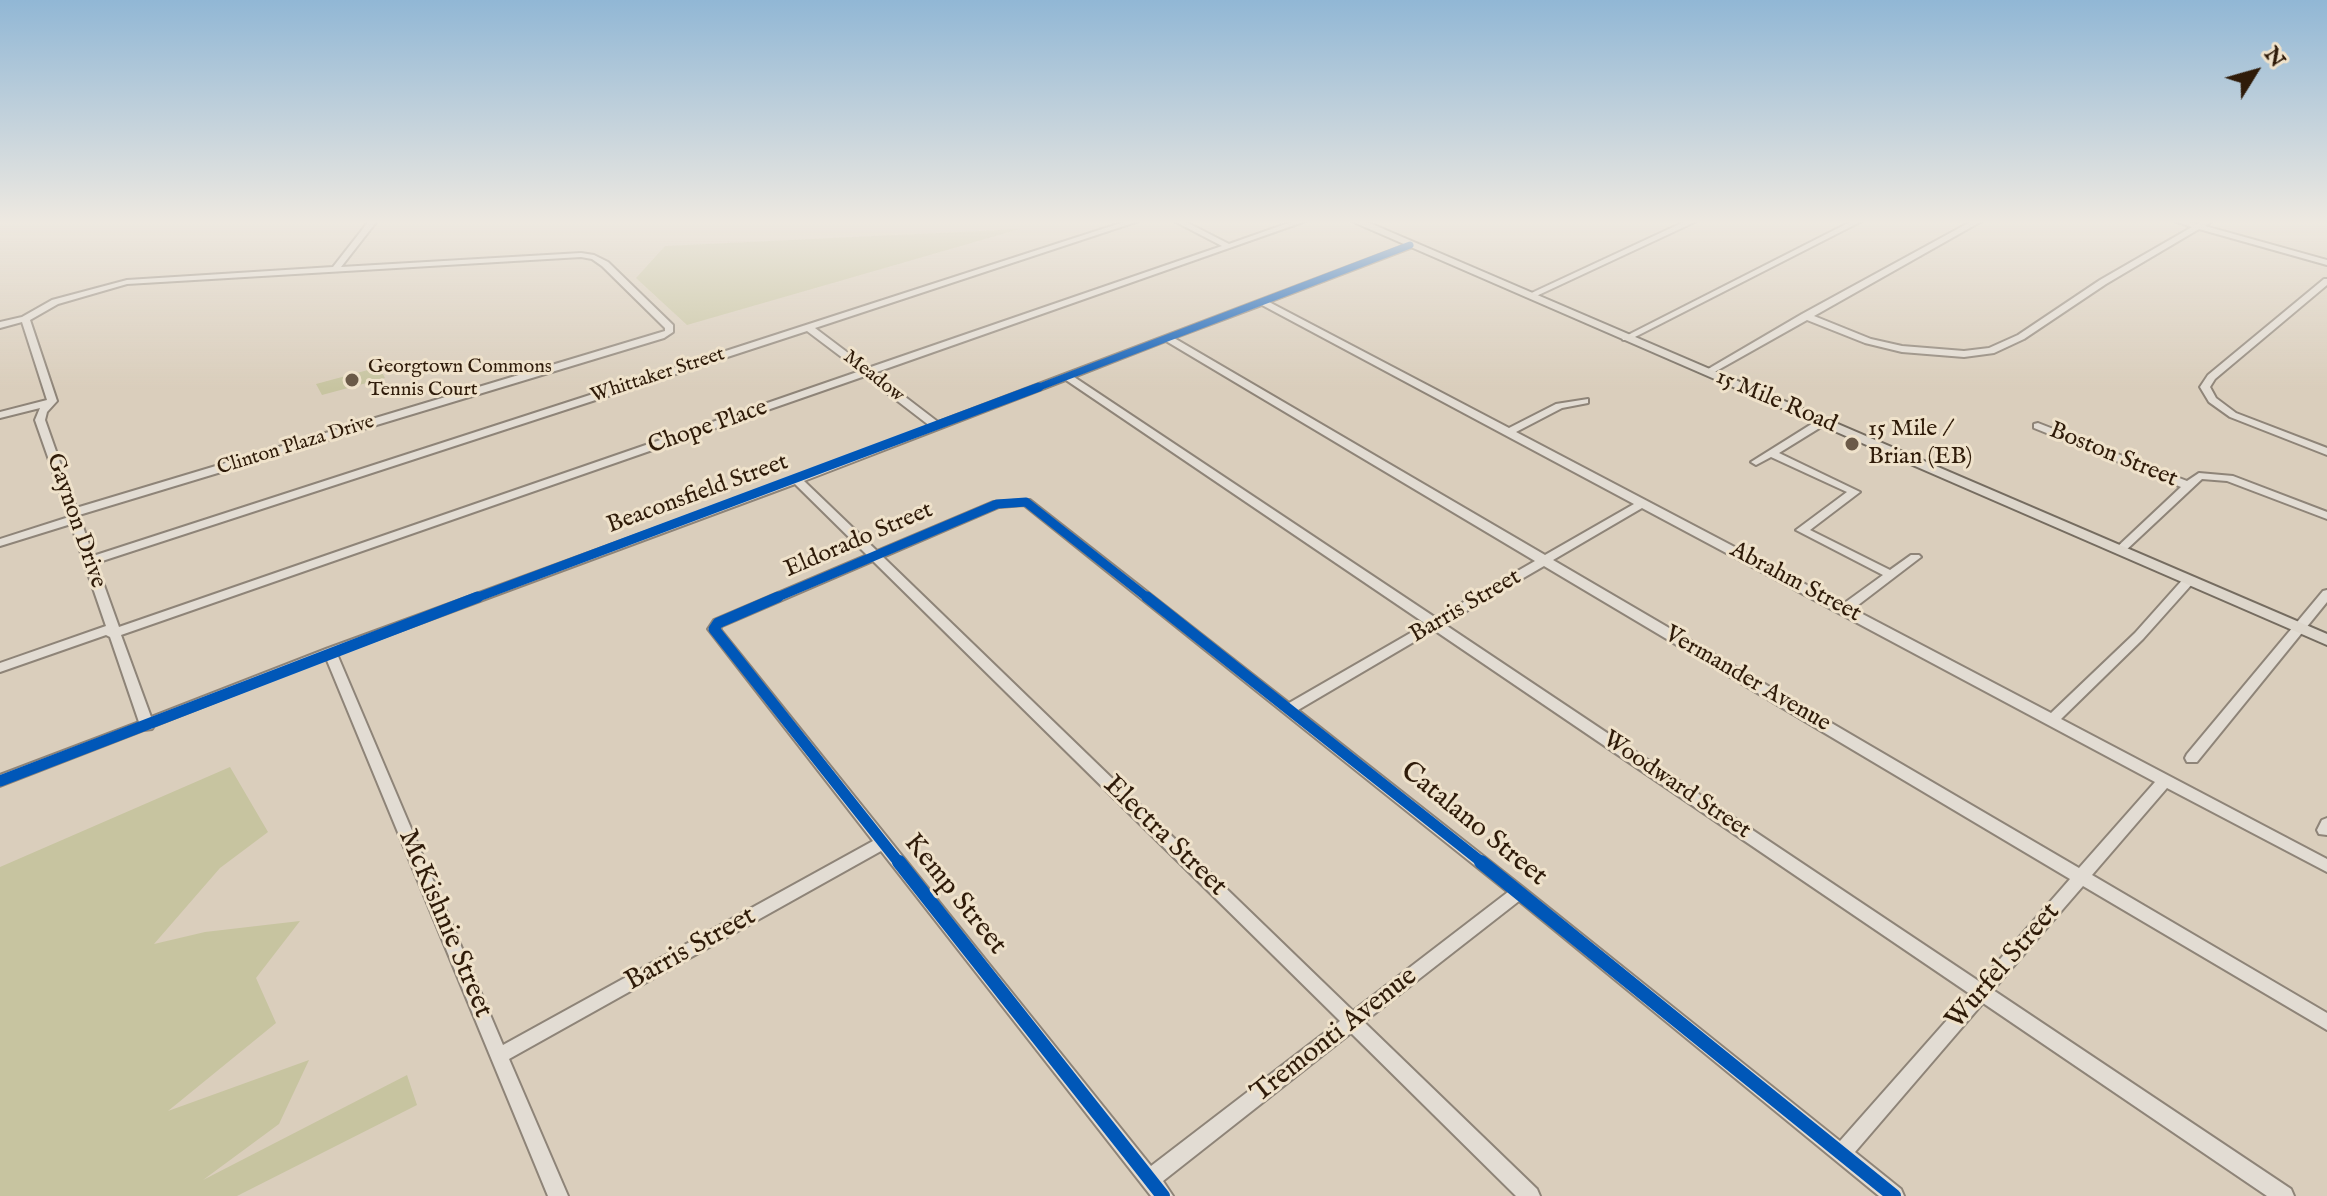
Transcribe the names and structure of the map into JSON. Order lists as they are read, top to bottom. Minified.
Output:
{"streets":{"main road":["15 Mile Road"],"street":["Whittaker Street","Meadow","Chope Place","Clinton Plaza Drive","Boston Street","Beaconsfield Street","Gaynon Drive","Eldorado Street","Abrahm Street","Barris Street","Vermander Avenue","Woodward Street","Catalano Street","Electra Street","Kemp Street","McKishnie Street","Wurfel Street","Tremonti Avenue"]},"crossings":[["Whittaker Street","Meadow"],["Whittaker Street","Gaynon Drive"],["Meadow","Chope Place"],["Meadow","Beaconsfield Street"],["Chope Place","Gaynon Drive"],["Clinton Plaza Drive","Gaynon Drive"],["Beaconsfield Street","Gaynon Drive"],["Beaconsfield Street","Abrahm Street"],["Beaconsfield Street","Vermander Avenue"],["Beaconsfield Street","Woodward Street"],["Beaconsfield Street","Electra Street"],["Beaconsfield Street","McKishnie Street"],["Eldorado Street","Catalano Street"],["Eldorado Street","Electra Street"],["Eldorado Street","Kemp Street"],["Abrahm Street","Barris Street"],["Abrahm Street","Wurfel Street"],["Barris Street","Vermander Avenue"],["Barris Street","Woodward Street"],["Barris Street","Catalano Street"],["Barris Street","Kemp Street"],["Barris Street","McKishnie Street"],["Vermander Avenue","Wurfel Street"],["Woodward Street","Wurfel Street"],["Catalano Street","Wurfel Street"],["Catalano Street","Tremonti Avenue"],["Electra Street","Tremonti Avenue"],["Kemp Street","Tremonti Avenue"]],"places":["Georgtown Commons Tennis Court","15 Mile / Brian (EB)"],"north":"top right"}
